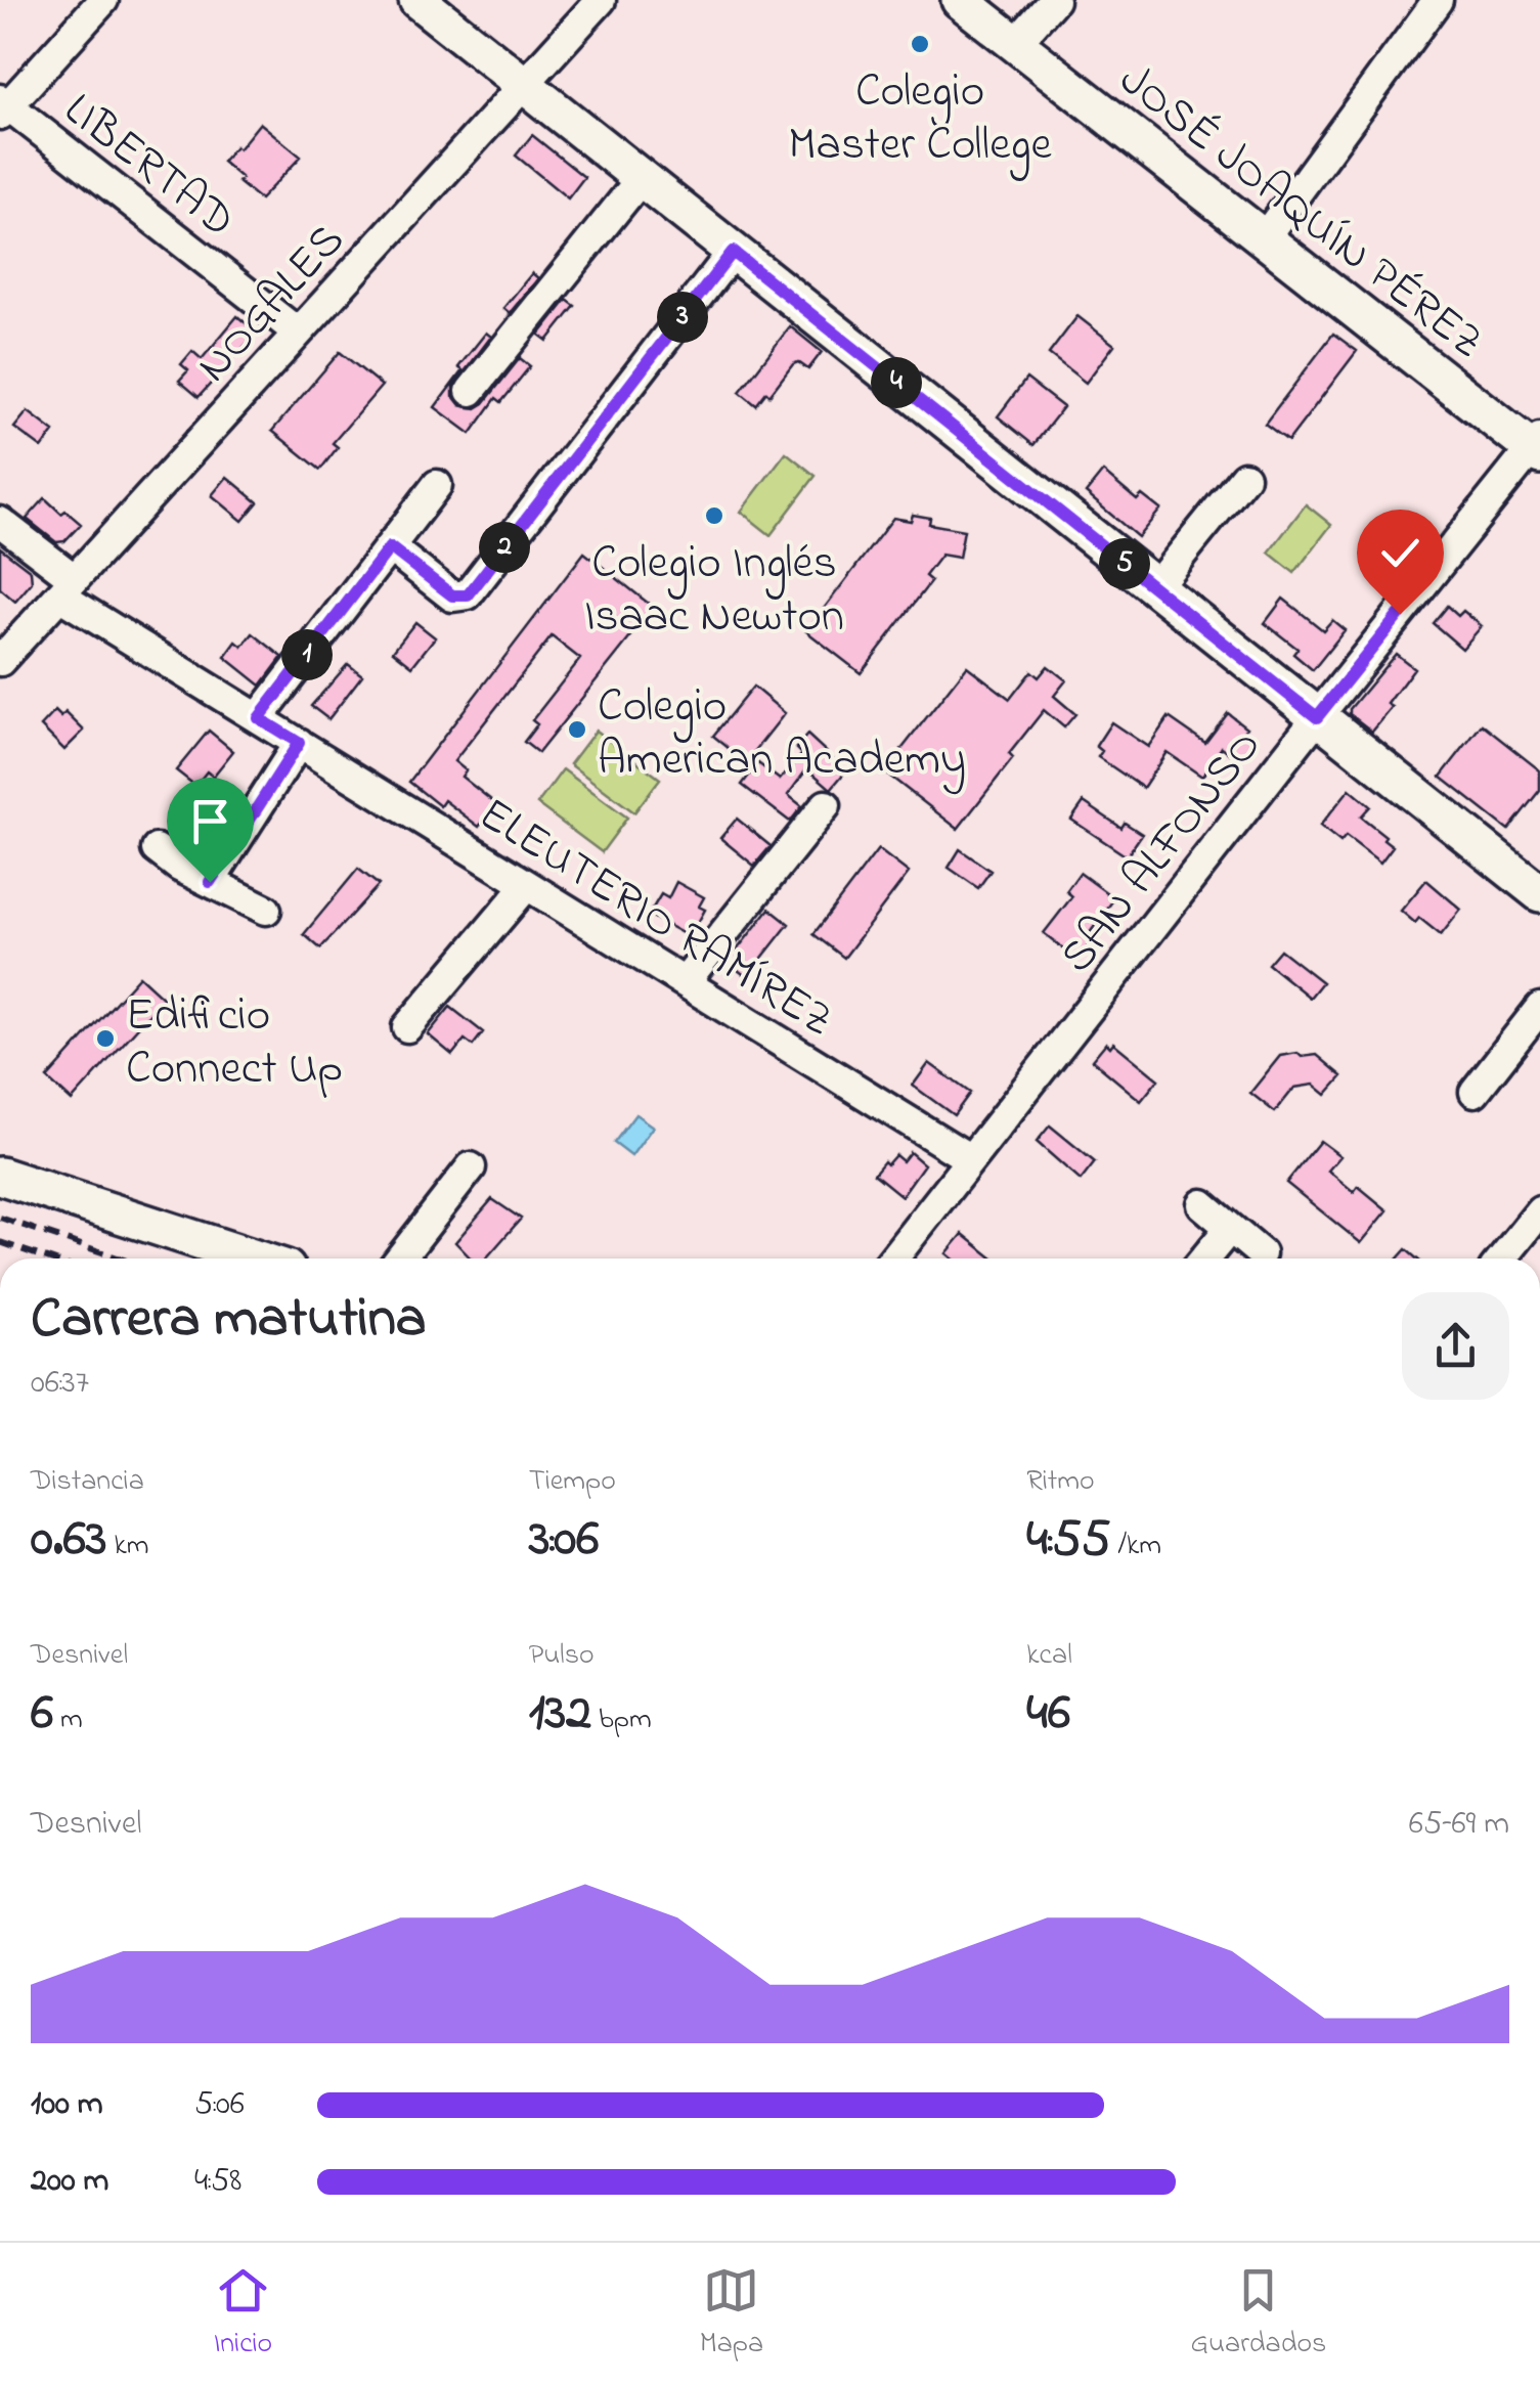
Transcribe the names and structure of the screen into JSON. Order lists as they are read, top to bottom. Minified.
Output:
{"streets":{"main road":["JOSÉ JOAQUÍN PÉREZ"],"street":["LIBERTAD","NOGALES","SAN ALFONSO","ELEUTERIO RAMÍREZ"]},"crossings":[["LIBERTAD","NOGALES"],["JOSÉ JOAQUÍN PÉREZ","SAN ALFONSO"],["NOGALES","ELEUTERIO RAMÍREZ"],["SAN ALFONSO","ELEUTERIO RAMÍREZ"]],"places":["Colegio Master College","Colegio Inglés Isaac Newton","Colegio American Academy","Edificio Connect Up"],"page":{"pins":["3","4","2","5","1"],"heading":["Carrera matutina","06:37"],"stats":[["Distancia","0.63 km"],["Tiempo","3:06"],["Ritmo","4:55 /km"],["Desnivel","6 m"],["Pulso","132 bpm"],["kcal","46"]],"chart":["Desnivel","65–69 m"],"list":[{"name":"100 m","note":"5:06"},{"name":"200 m","note":"4:58"}],"tabs":["Inicio","Mapa","Guardados"]}}
